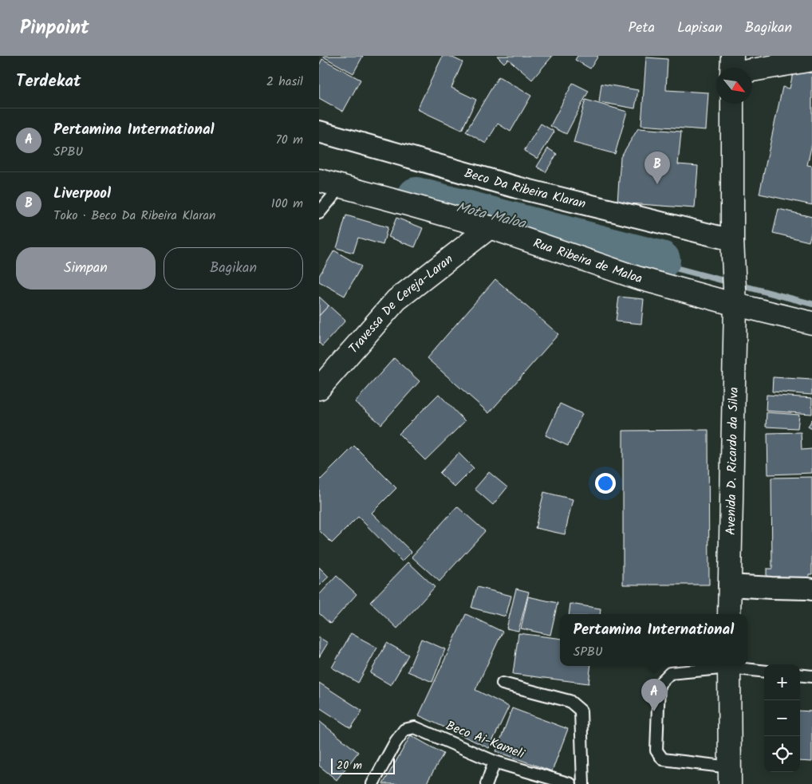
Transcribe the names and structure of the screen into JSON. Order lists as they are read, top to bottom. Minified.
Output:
{"streets":{"street":["Beco Da Ribeira Klaran","Rua Ribeira de Maloa","Travessa De Cereja-Laran","Avenida D. Ricardo da Silva"],"lane":["Beco Ai-Kameli"]},"crossings":[["Beco Da Ribeira Klaran","Avenida D. Ricardo da Silva"],["Rua Ribeira de Maloa","Travessa De Cereja-Laran"],["Rua Ribeira de Maloa","Avenida D. Ricardo da Silva"]],"water":["Mota Maloa"],"scale_bar":"20 m","north":"bottom right","page":{"header":"Pinpoint","nav":["Peta","Lapisan","Bagikan"],"heading":["Terdekat","2 hasil"],"list":[{"mark":"A","name":"Pertamina International","note":"SPBU","value":"70 m"},{"mark":"B","name":"Liverpool","note":"Toko · Beco Da Ribeira Klaran","value":"100 m"}],"pins":["B","A"],"buttons":["Simpan","Bagikan"],"popup":["Pertamina International","SPBU"],"map_buttons":["+","−"],"scale":"20 m"}}
